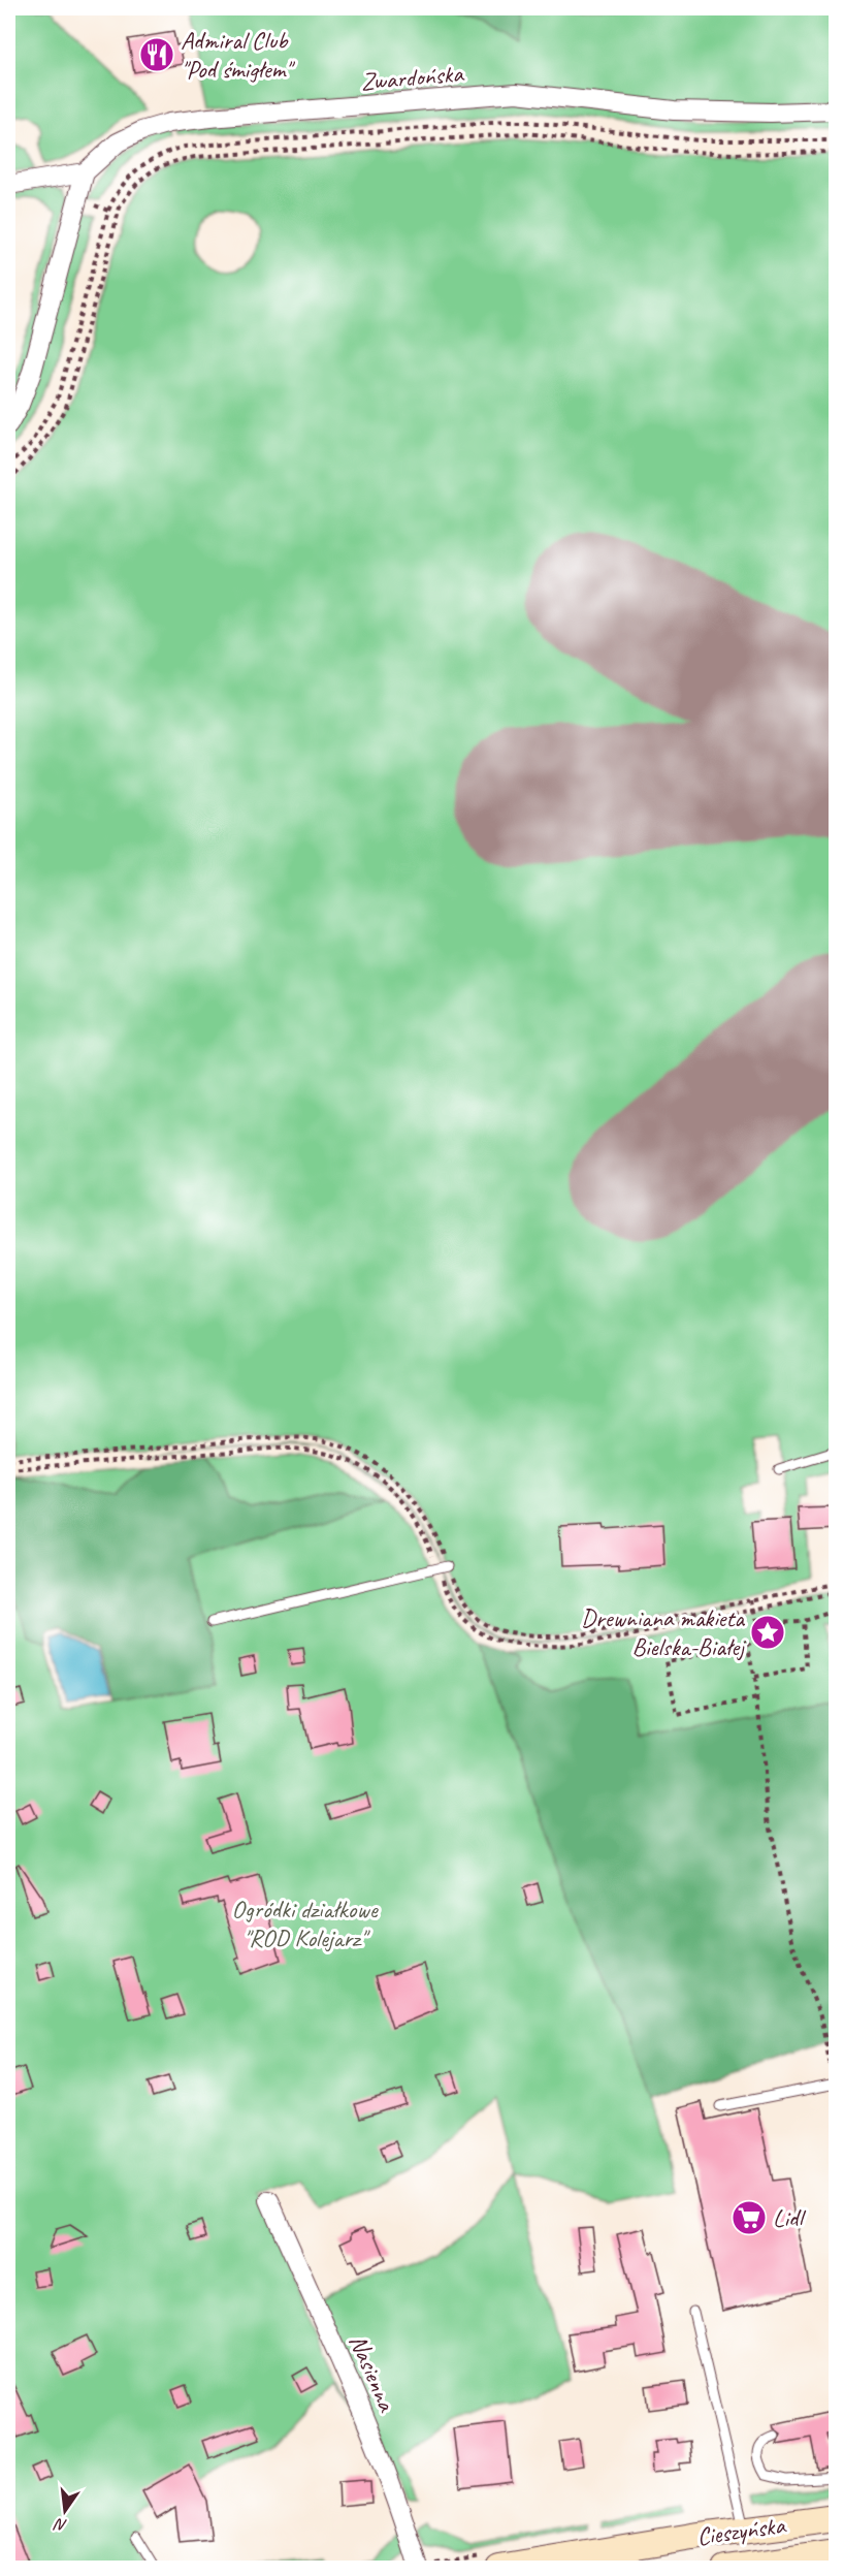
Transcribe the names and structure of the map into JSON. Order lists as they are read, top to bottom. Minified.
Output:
{"streets":{"main road":["Cieszyńska"],"street":["Zwardońska","Nasienna"]},"parks":["Ogródki działkowe \"ROD Kolejarz\""],"places":{"restaurant":["Admiral Club \"Pod śmigłem\""],"place":["Drewniana makieta Bielska-Białej"],"supermarket":["Lidl"]},"north":"bottom"}
